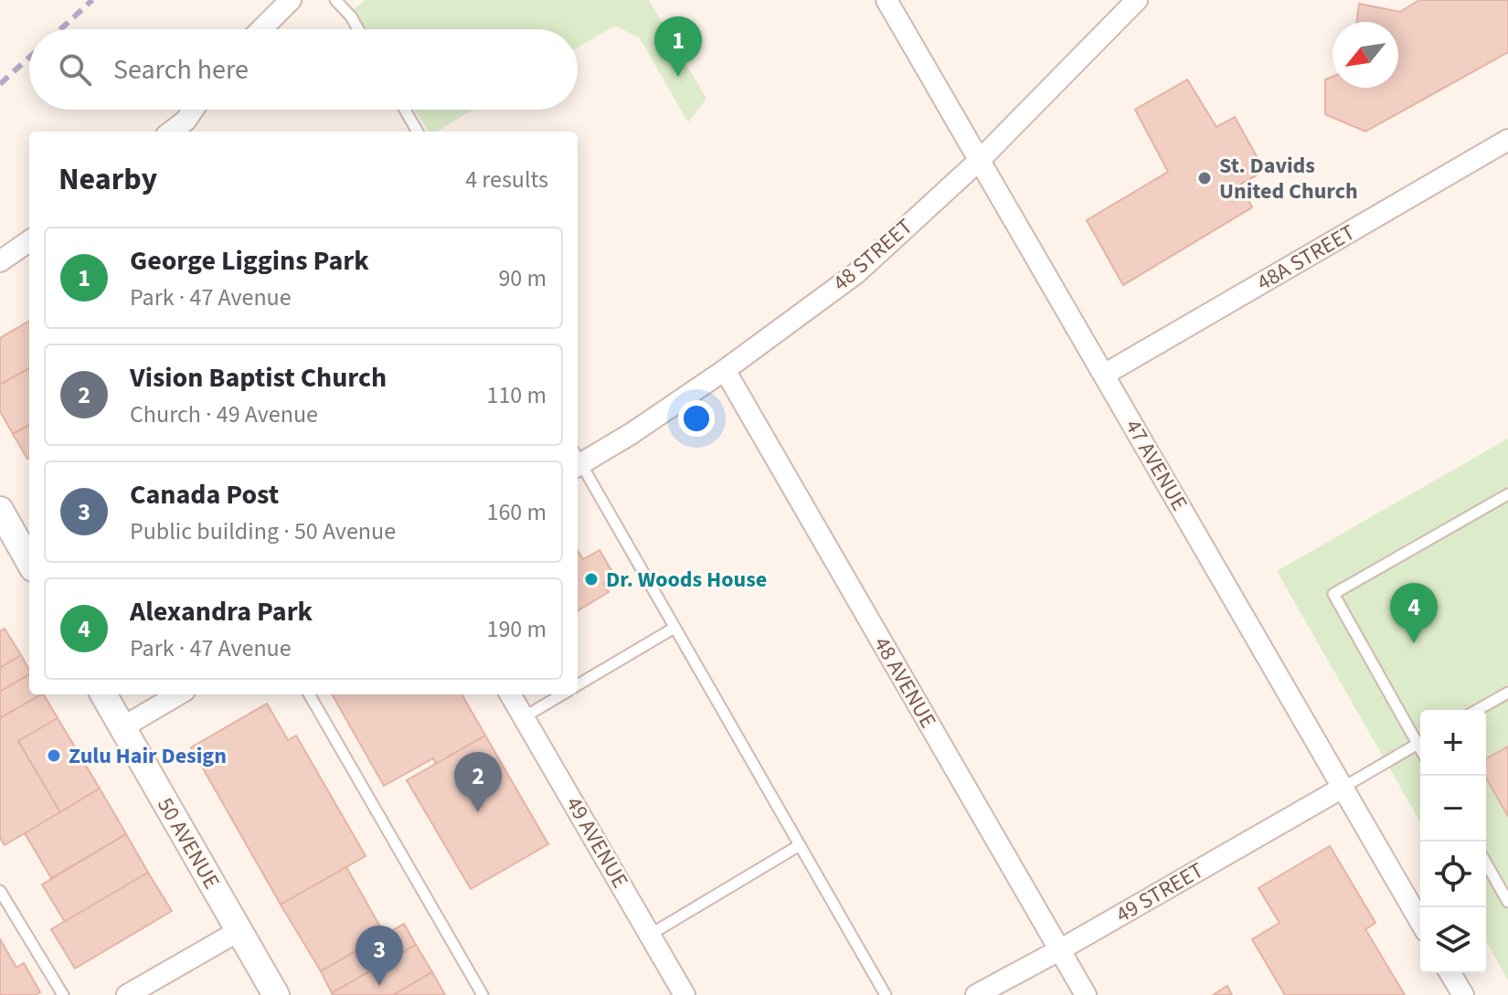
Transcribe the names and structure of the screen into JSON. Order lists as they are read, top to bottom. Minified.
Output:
{"streets":{"street":["48 STREET","48A STREET","47 AVENUE","48 AVENUE","49 AVENUE","50 AVENUE","49 STREET"]},"crossings":[["48 STREET","47 AVENUE"],["48 STREET","48 AVENUE"],["48A STREET","47 AVENUE"],["47 AVENUE","49 STREET"],["48 AVENUE","49 STREET"]],"places":["St. Davids United Church","Dr. Woods House","Zulu Hair Design"],"north":"bottom left","page":{"pins":["1","4","2","3"],"search":"Search here","heading":["Nearby","4 results"],"list":[{"mark":"1","name":"George Liggins Park","note":"Park · 47 Avenue","value":"90 m"},{"mark":"2","name":"Vision Baptist Church","note":"Church · 49 Avenue","value":"110 m"},{"mark":"3","name":"Canada Post","note":"Public building · 50 Avenue","value":"160 m"},{"mark":"4","name":"Alexandra Park","note":"Park · 47 Avenue","value":"190 m"}],"map_buttons":["+","−"]}}
